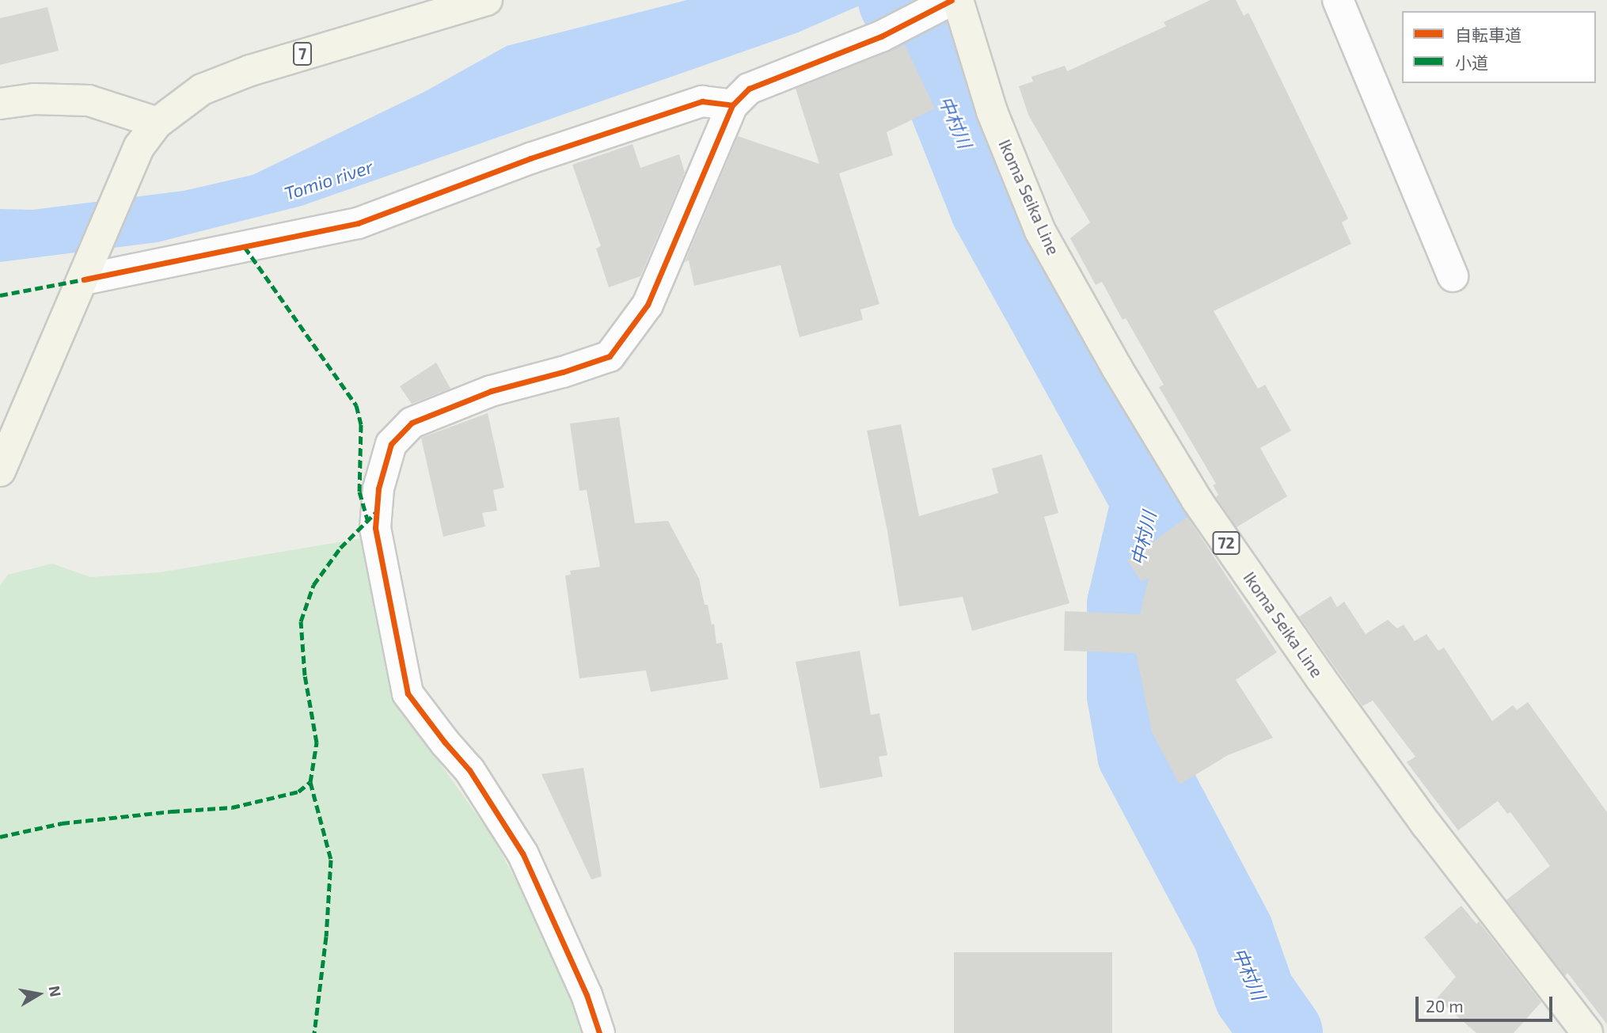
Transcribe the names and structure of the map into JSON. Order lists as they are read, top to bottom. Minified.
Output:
{"streets":{"main road":["7","Ikoma Seika Line","72"]},"water":["中村川","Tomio river"],"legend":["自転車道","小道"],"scale_bar":"20 m","north":"right"}
